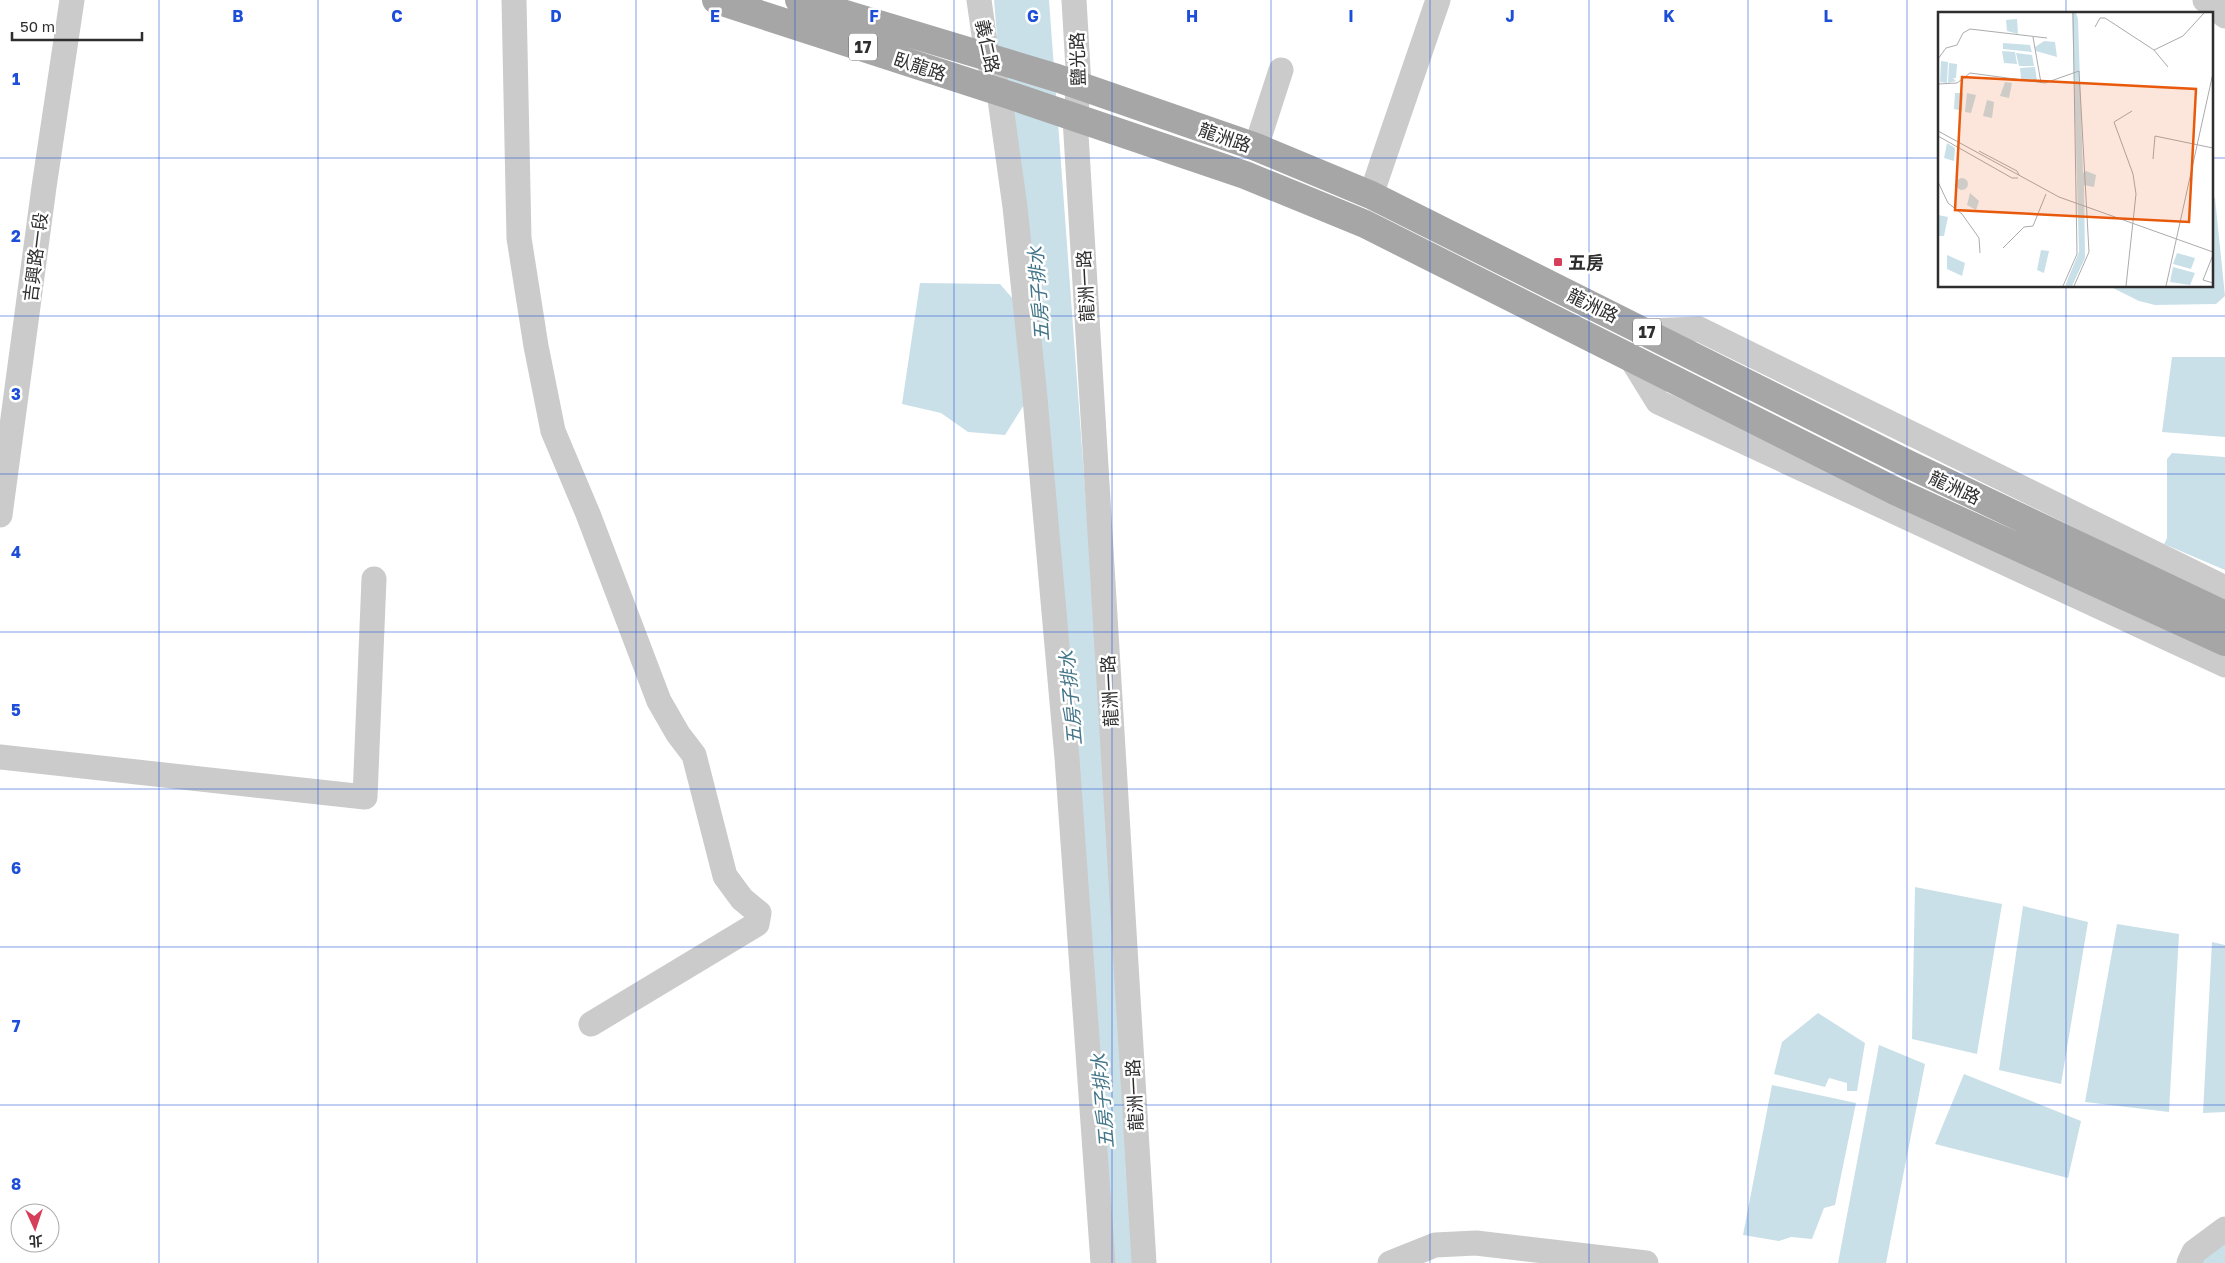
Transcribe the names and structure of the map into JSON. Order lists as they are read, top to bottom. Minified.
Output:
{"streets":{"main road":["17","臥龍路","龍洲路"],"street":["義仁路","鹽光路","吉興路一段","龍洲一路"]},"crossings":[["義仁路","17"],["義仁路","臥龍路"],["17","鹽光路"],["17","臥龍路"],["17","龍洲路"],["17","龍洲一路"],["鹽光路","龍洲路"],["鹽光路","龍洲一路"],["龍洲路","龍洲一路"]],"water":["五房子排水"],"places":{"transit":["五房"]},"scale_bar":"50 m","north":"bottom","grid":{"columns":["B","C","D","E","F","G","H","I","J","K","L"],"rows":["1","2","3","4","5","6","7","8"]}}
